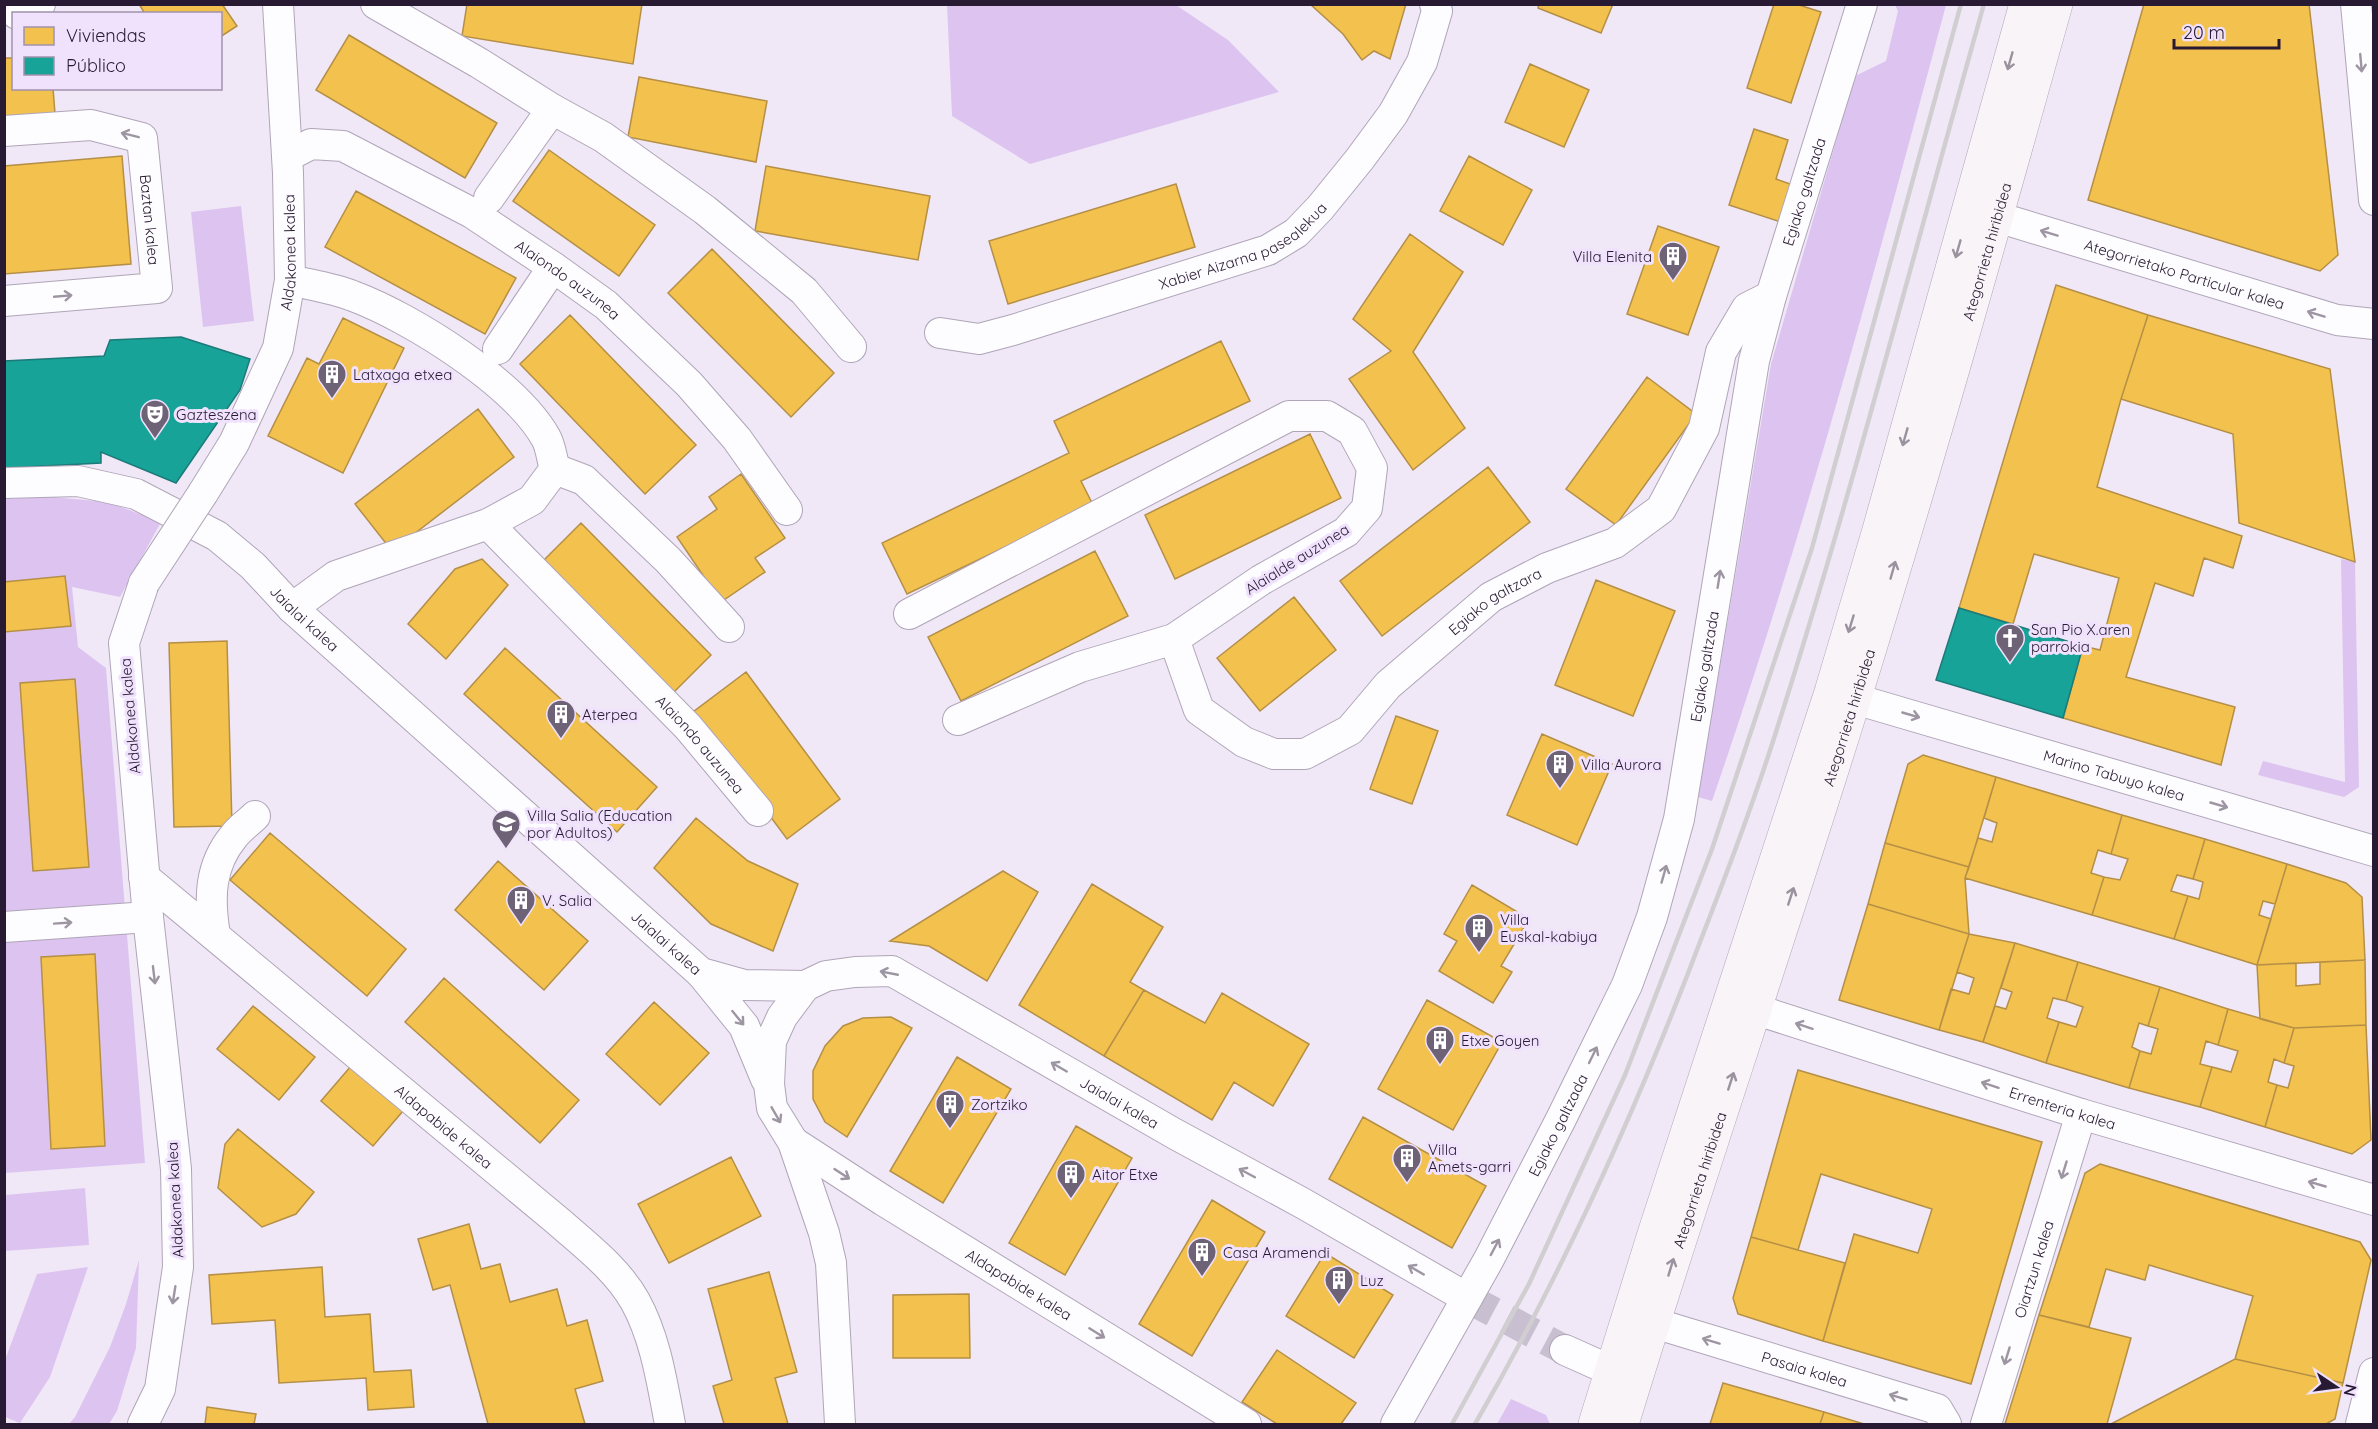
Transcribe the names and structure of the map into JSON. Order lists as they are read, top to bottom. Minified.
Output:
{"streets":{"main road":["Ategorrieta hiribidea"],"street":["Egiako galtzada","Baztan kalea","Xabier Aizarna pasealekua","Aldakonea kalea","Ategorrietako Particular kalea","Alaiondo auzunea","Alaialde auzunea","Egiako galtzara","Jaialai kalea","Marino Tabuyo kalea","Errenteria kalea","Aldapabide kalea","Oiartzun kalea","Pasaia kalea"]},"crossings":[["Egiako galtzada","Egiako galtzara"],["Egiako galtzada","Jaialai kalea"],["Ategorrieta hiribidea","Ategorrietako Particular kalea"],["Ategorrieta hiribidea","Marino Tabuyo kalea"],["Ategorrieta hiribidea","Errenteria kalea"],["Ategorrieta hiribidea","Pasaia kalea"],["Aldakonea kalea","Alaiondo auzunea"],["Aldakonea kalea","Aldapabide kalea"],["Alaialde auzunea","Egiako galtzara"],["Errenteria kalea","Oiartzun kalea"]],"one_way":["Egiako galtzada","Ategorrietako Particular kalea","Jaialai kalea","Marino Tabuyo kalea","Errenteria kalea","Aldapabide kalea","Oiartzun kalea","Pasaia kalea"],"places":{"building":["Villa Elenita","Latxaga etxea","Aterpea","Villa Aurora","V. Salia","Villa Euskal-kabiya","Etxe Goyen","Zortziko","Villa Amets-garri","Aitor Etxe","Casa Aramendi","Luz"],"theatre":["Gazteszena"],"church":["San Pio X.aren parrokia"],"school or university":["Villa Salia (Education por Adultos)"]},"legend":["Viviendas","Público"],"scale_bar":"20 m","north":"right"}
